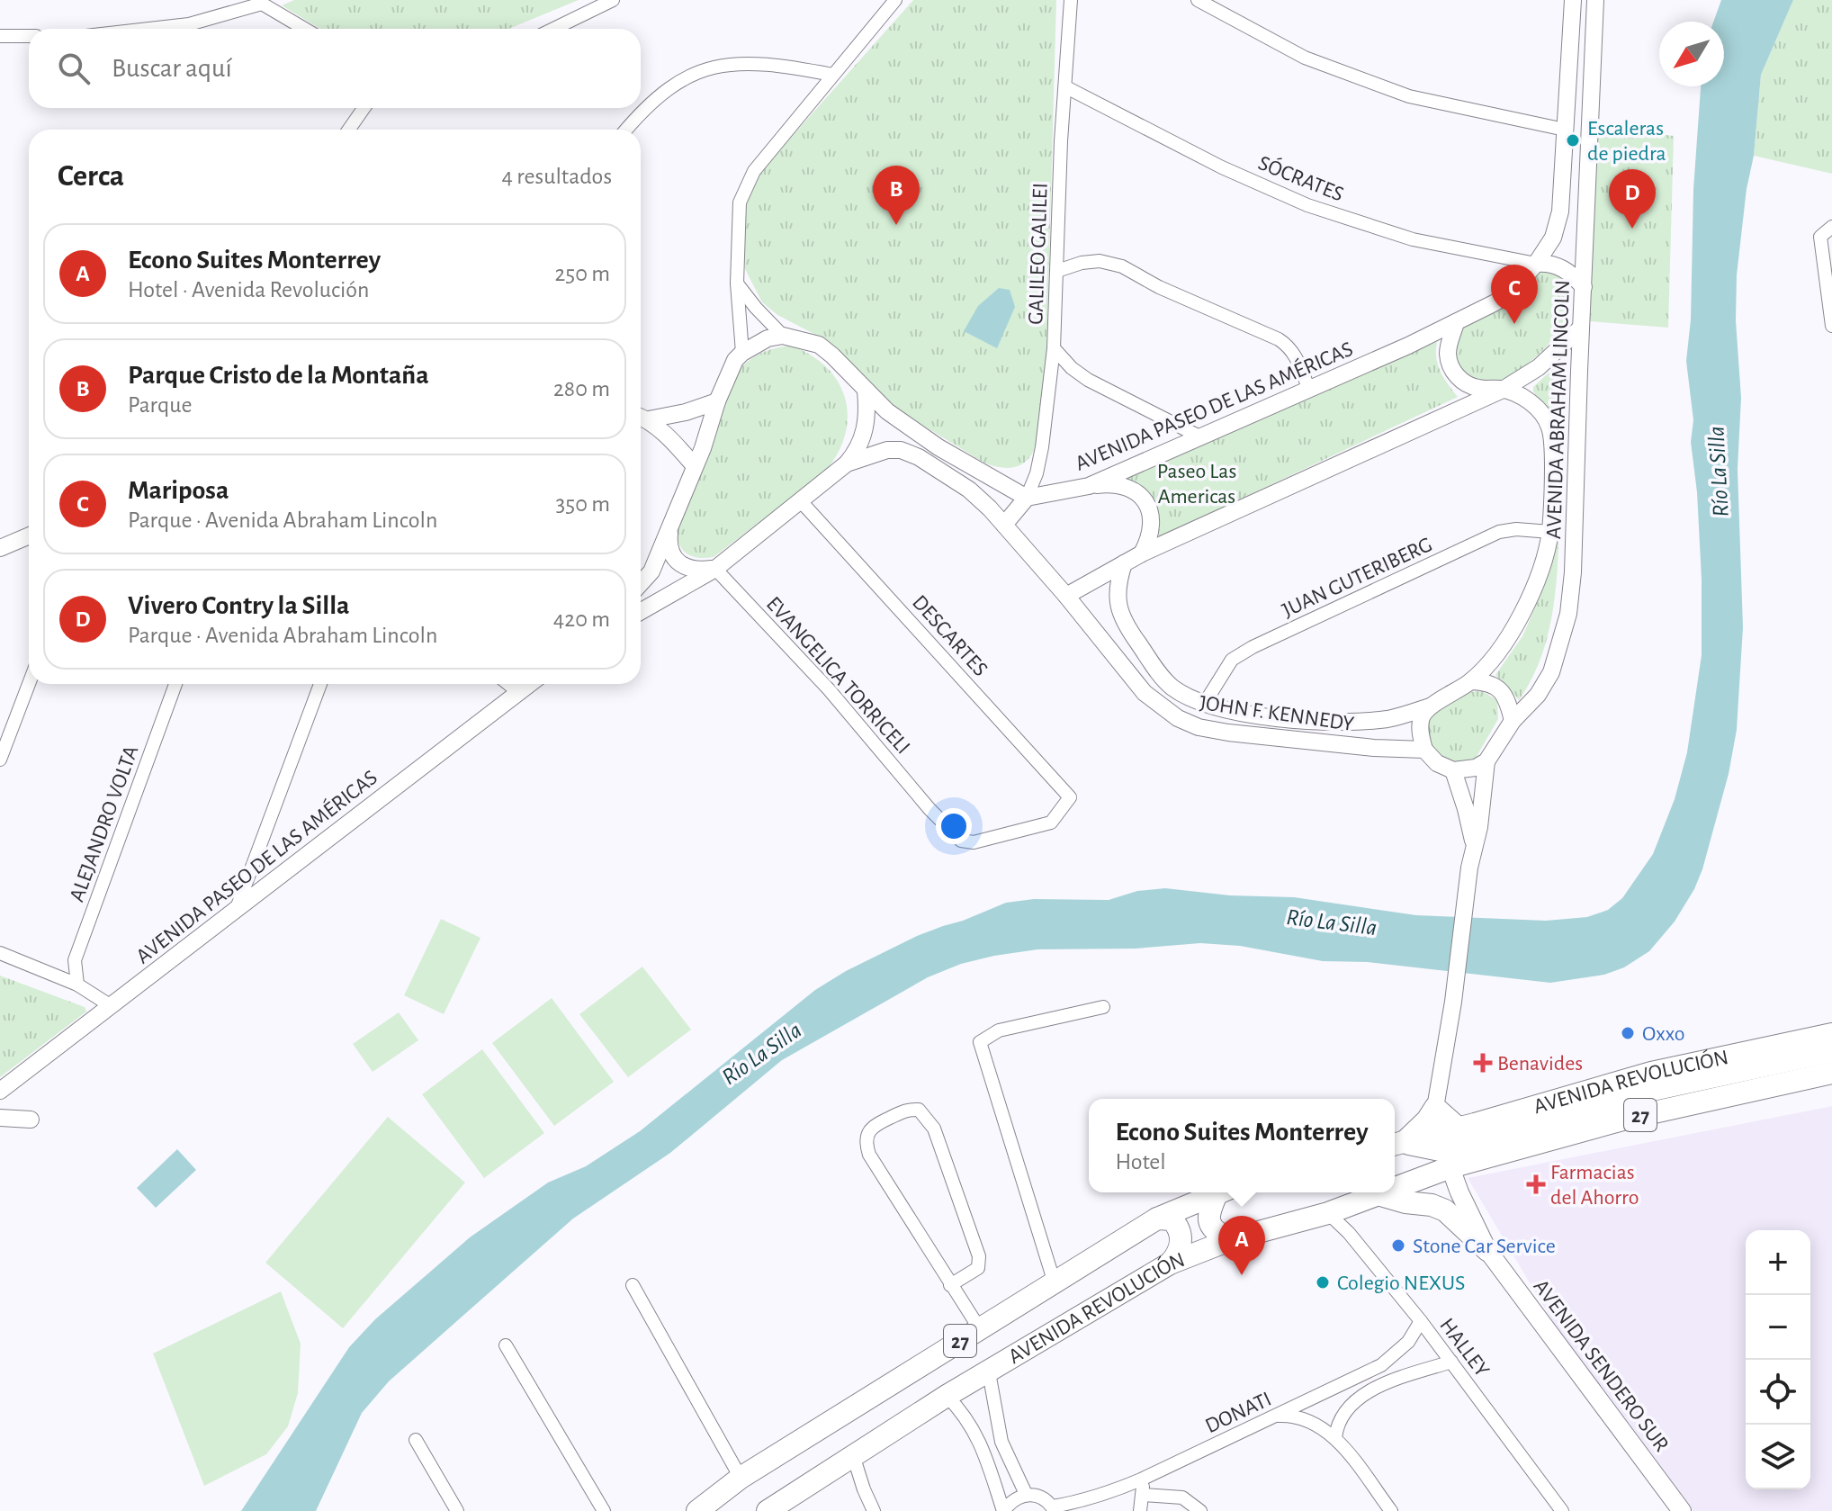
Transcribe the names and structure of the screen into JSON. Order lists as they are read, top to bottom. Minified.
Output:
{"streets":{"main road":["AVENIDA REVOLUCIÓN","27","AVENIDA SENDERO SUR"],"street":["SÓCRATES","GALILEO GALILEI","AVENIDA PASEO DE LAS AMÉRICAS","AVENIDA ABRAHAM LINCOLN","JUAN GUTERIBERG","DESCARTES","EVANGELICA TORRICELI","JOHN F. KENNEDY","ALEJANDRO VOLTA","HALLEY","DONATI"]},"crossings":[["SÓCRATES","GALILEO GALILEI"],["SÓCRATES","AVENIDA ABRAHAM LINCOLN"],["GALILEO GALILEI","AVENIDA PASEO DE LAS AMÉRICAS"],["AVENIDA PASEO DE LAS AMÉRICAS","AVENIDA ABRAHAM LINCOLN"],["AVENIDA ABRAHAM LINCOLN","JUAN GUTERIBERG"],["AVENIDA ABRAHAM LINCOLN","JOHN F. KENNEDY"],["JUAN GUTERIBERG","JOHN F. KENNEDY"],["DESCARTES","EVANGELICA TORRICELI"],["AVENIDA REVOLUCIÓN","HALLEY"],["AVENIDA REVOLUCIÓN","AVENIDA SENDERO SUR"],["HALLEY","DONATI"]],"water":["Río La Silla"],"parks":["Paseo Las Americas"],"places":{"other":["Escaleras de piedra","Oxxo","Stone Car Service","Colegio NEXUS"],"health":["Benavides","Farmacias del Ahorro"]},"north":"bottom left","page":{"search":"Buscar aquí","heading":["Cerca","4 resultados"],"pins":["B","D","C","A"],"list":[{"mark":"A","name":"Econo Suites Monterrey","note":"Hotel · Avenida Revolución","value":"250 m"},{"mark":"B","name":"Parque Cristo de la Montaña","note":"Parque","value":"280 m"},{"mark":"C","name":"Mariposa","note":"Parque · Avenida Abraham Lincoln","value":"350 m"},{"mark":"D","name":"Vivero Contry la Silla","note":"Parque · Avenida Abraham Lincoln","value":"420 m"}],"popup":["Econo Suites Monterrey","Hotel"],"map_buttons":["+","−"]}}
